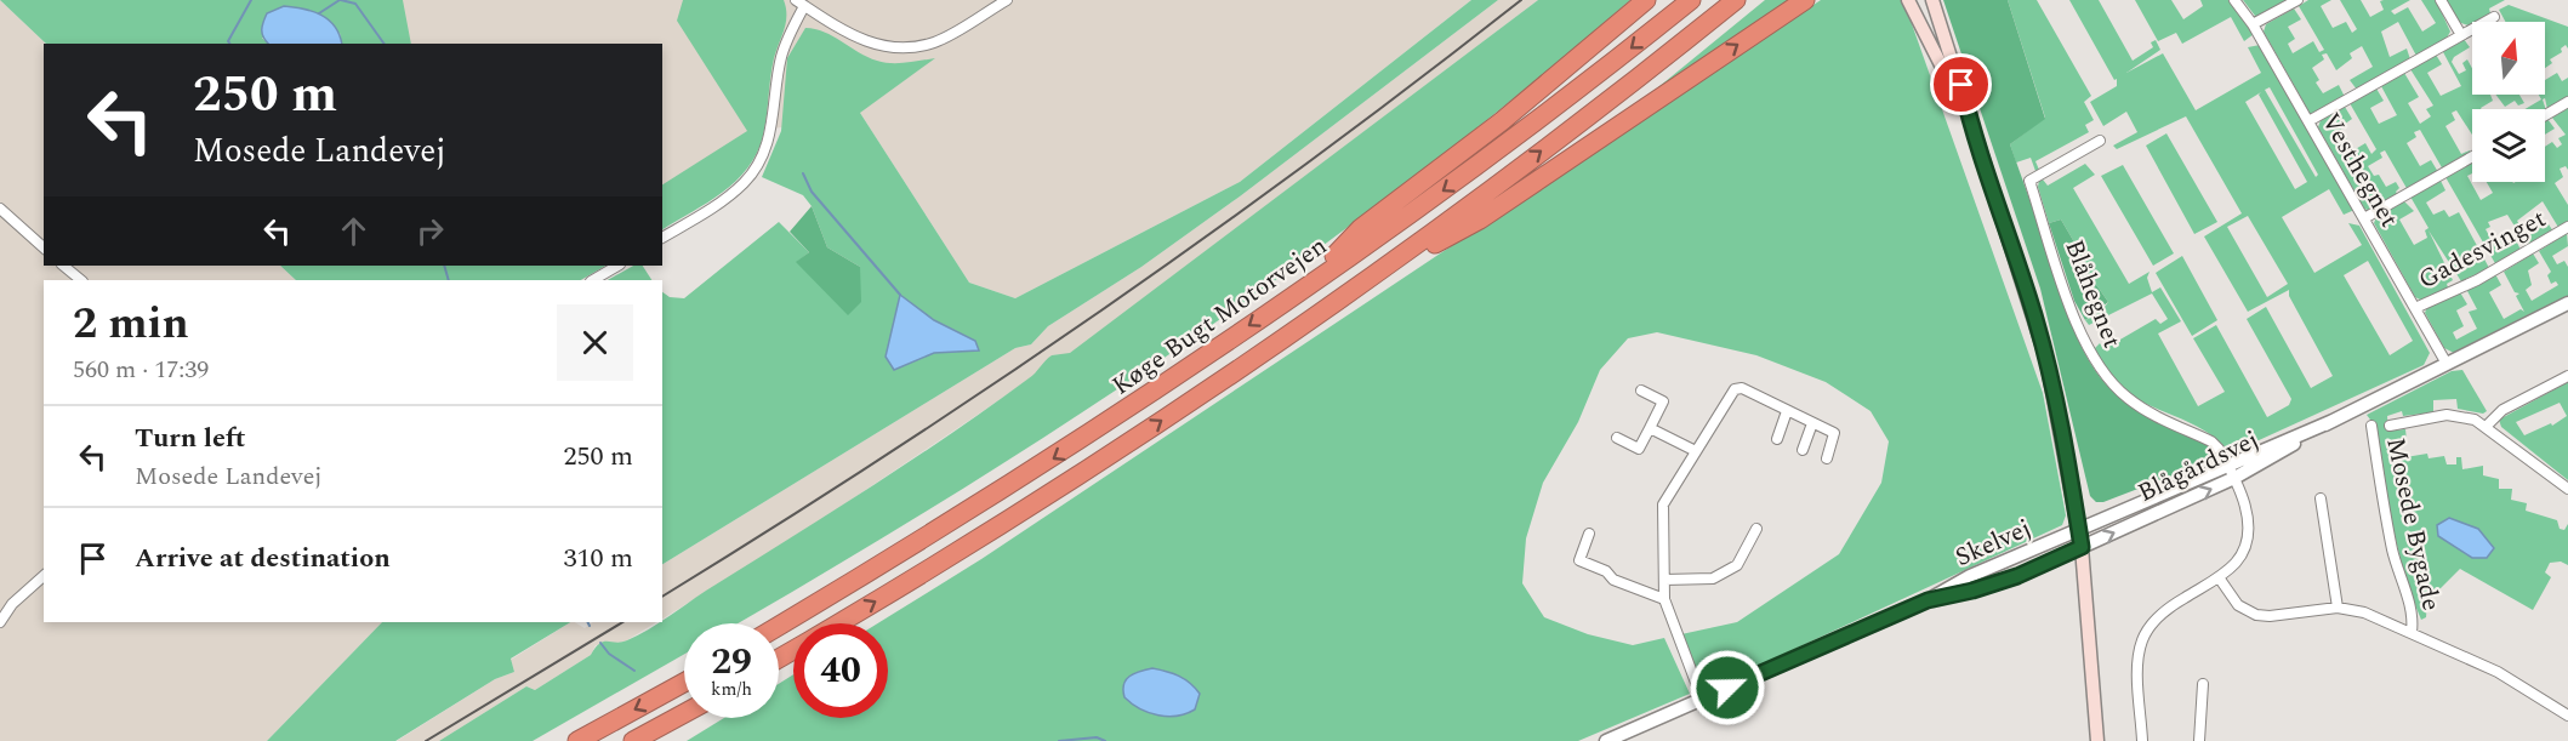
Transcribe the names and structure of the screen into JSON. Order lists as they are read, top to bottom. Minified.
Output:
{"streets":{"highway":["Køge Bugt Motorvejen"],"street":["Vesthegnet","Gadesvinget","Blåhegnet","Blågårdsvej","Mosede Bygade","Skelvej"]},"crossings":[["Vesthegnet","Gadesvinget"],["Vesthegnet","Blågårdsvej"],["Blåhegnet","Blågårdsvej"],["Blåhegnet","Mosede Bygade"],["Blågårdsvej","Skelvej"]],"north":"top","page":{"turn":["250 m","Mosede Landevej"],"heading":["2 min","560 m · 17:39"],"list":[{"name":"Turn left","note":"Mosede Landevej","value":"250 m"},{"name":"Arrive at destination","value":"310 m"}],"speed":"29 km/h","limit":"40"}}
